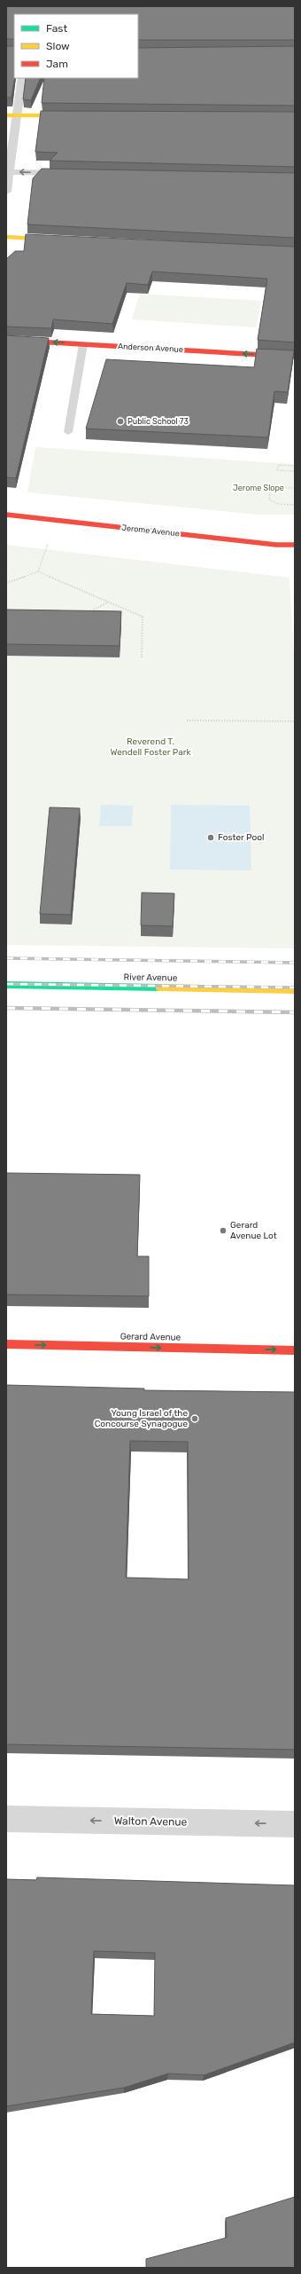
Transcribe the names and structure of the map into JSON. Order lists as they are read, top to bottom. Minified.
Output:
{"streets":{"street":["Anderson Avenue","Jerome Avenue","River Avenue","Gerard Avenue","Walton Avenue"]},"one_way":["Anderson Avenue","Gerard Avenue","Walton Avenue"],"parks":["Jerome Slope","Reverend T. Wendell Foster Park"],"places":["Public School 73","Foster Pool","Gerard Avenue Lot","Young Israel of the Concourse Synagogue"],"legend":["Fast","Slow","Jam"]}
